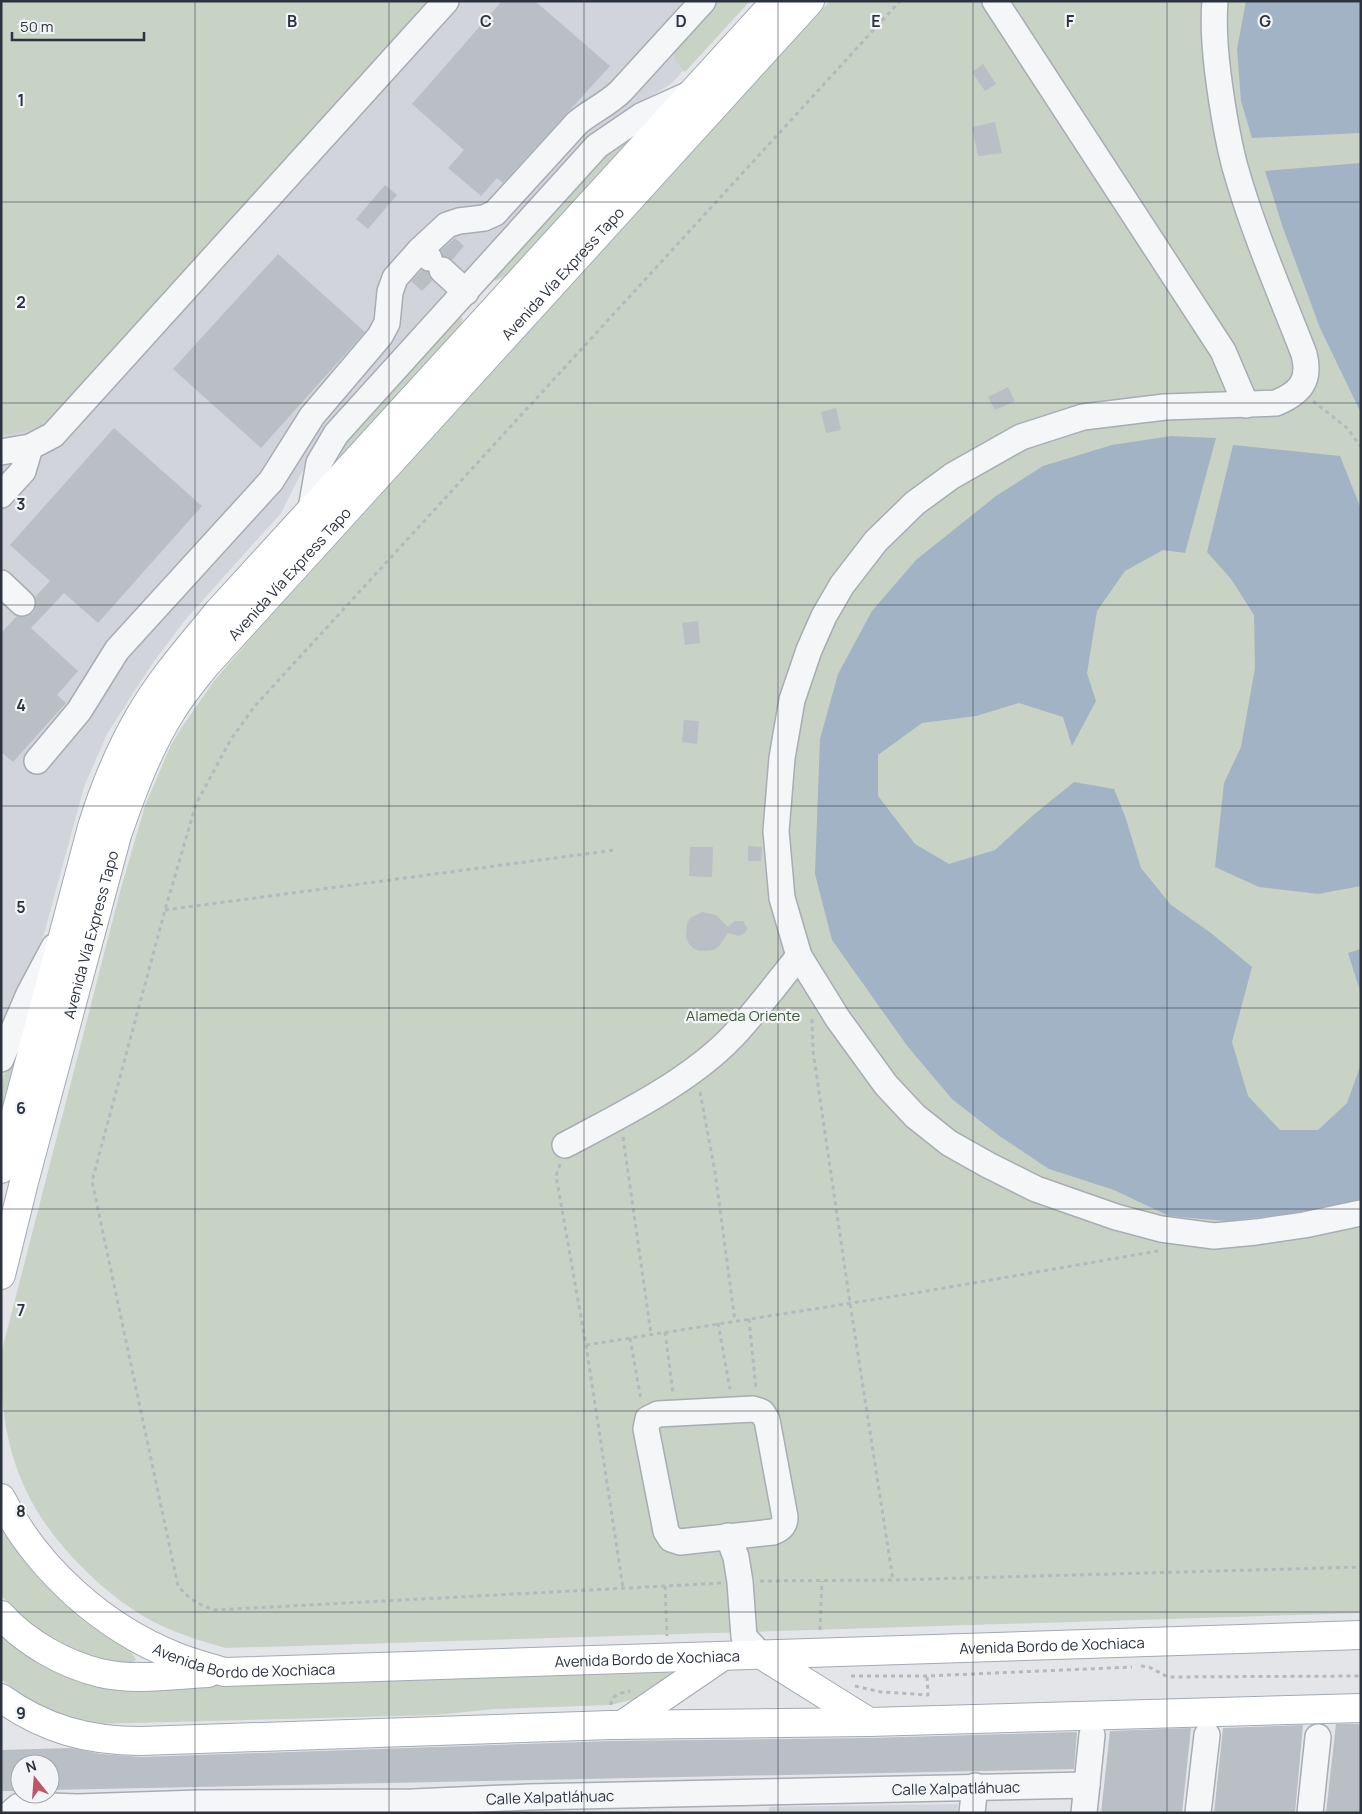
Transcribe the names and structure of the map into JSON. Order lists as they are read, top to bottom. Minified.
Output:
{"streets":{"main road":["Avenida Vía Express Tapo","Avenida Bordo de Xochiaca"],"street":["Calle Xalpatláhuac"]},"parks":["Alameda Oriente"],"scale_bar":"50 m","north":"top","grid":{"columns":["B","C","D","E","F","G"],"rows":["1","2","3","4","5","6","7","8","9"]}}
